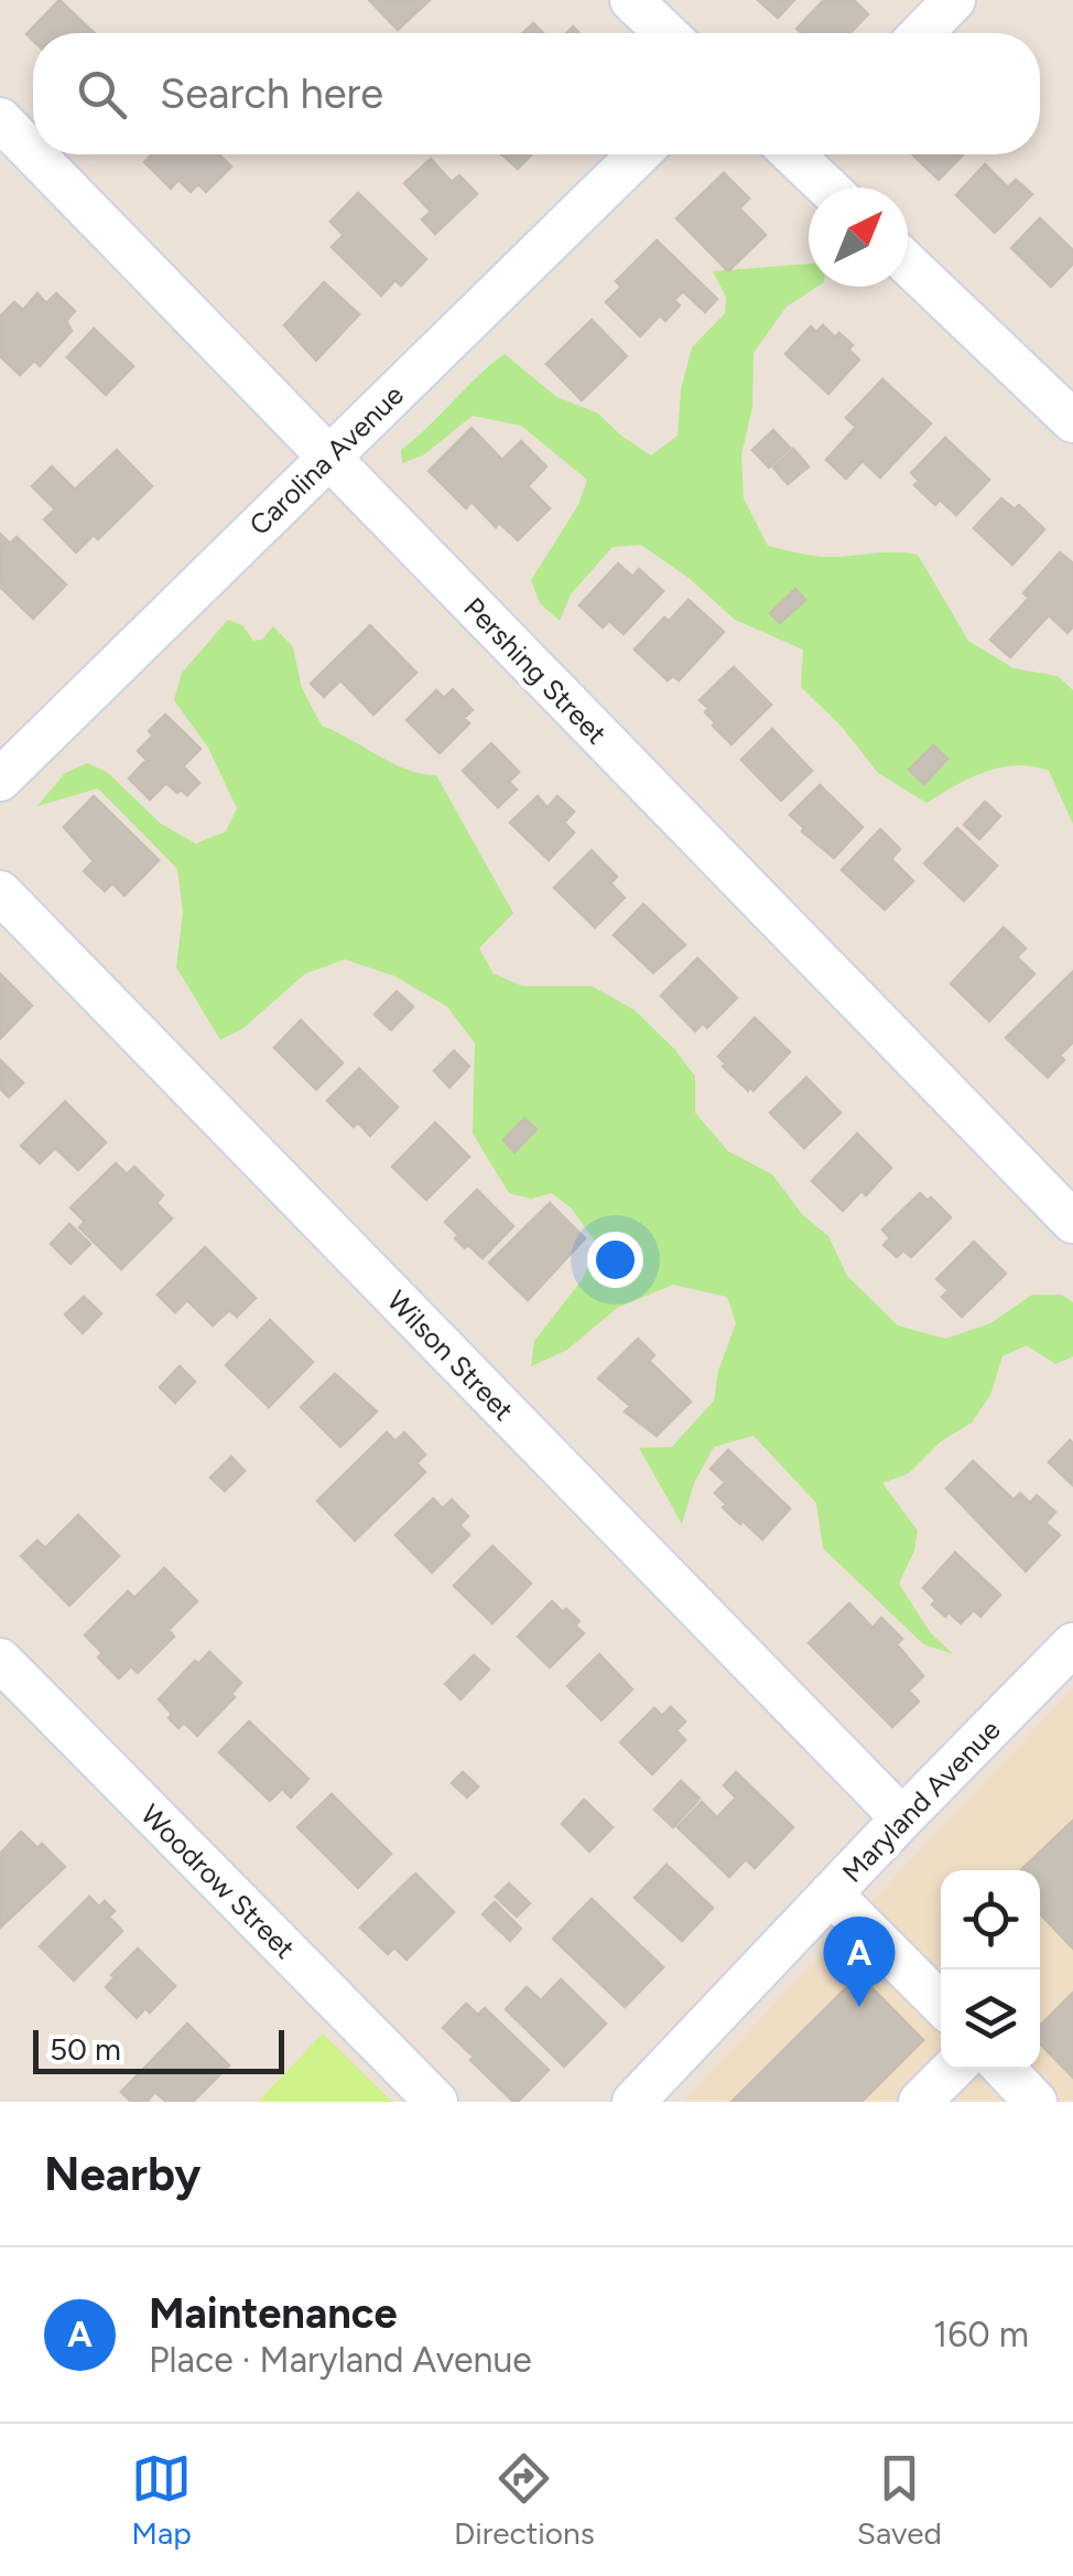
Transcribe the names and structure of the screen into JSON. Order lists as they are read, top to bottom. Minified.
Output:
{"streets":{"street":["Carolina Avenue","Pershing Street","Wilson Street","Maryland Avenue","Woodrow Street"]},"crossings":[["Carolina Avenue","Pershing Street"],["Wilson Street","Maryland Avenue"]],"scale_bar":"50 m","north":"top right","page":{"search":"Search here","pins":"A","scale":"50 m","heading":"Nearby","list":[{"mark":"A","name":"Maintenance","note":"Place · Maryland Avenue","value":"160 m"}],"nav":["Map","Directions","Saved"]}}
